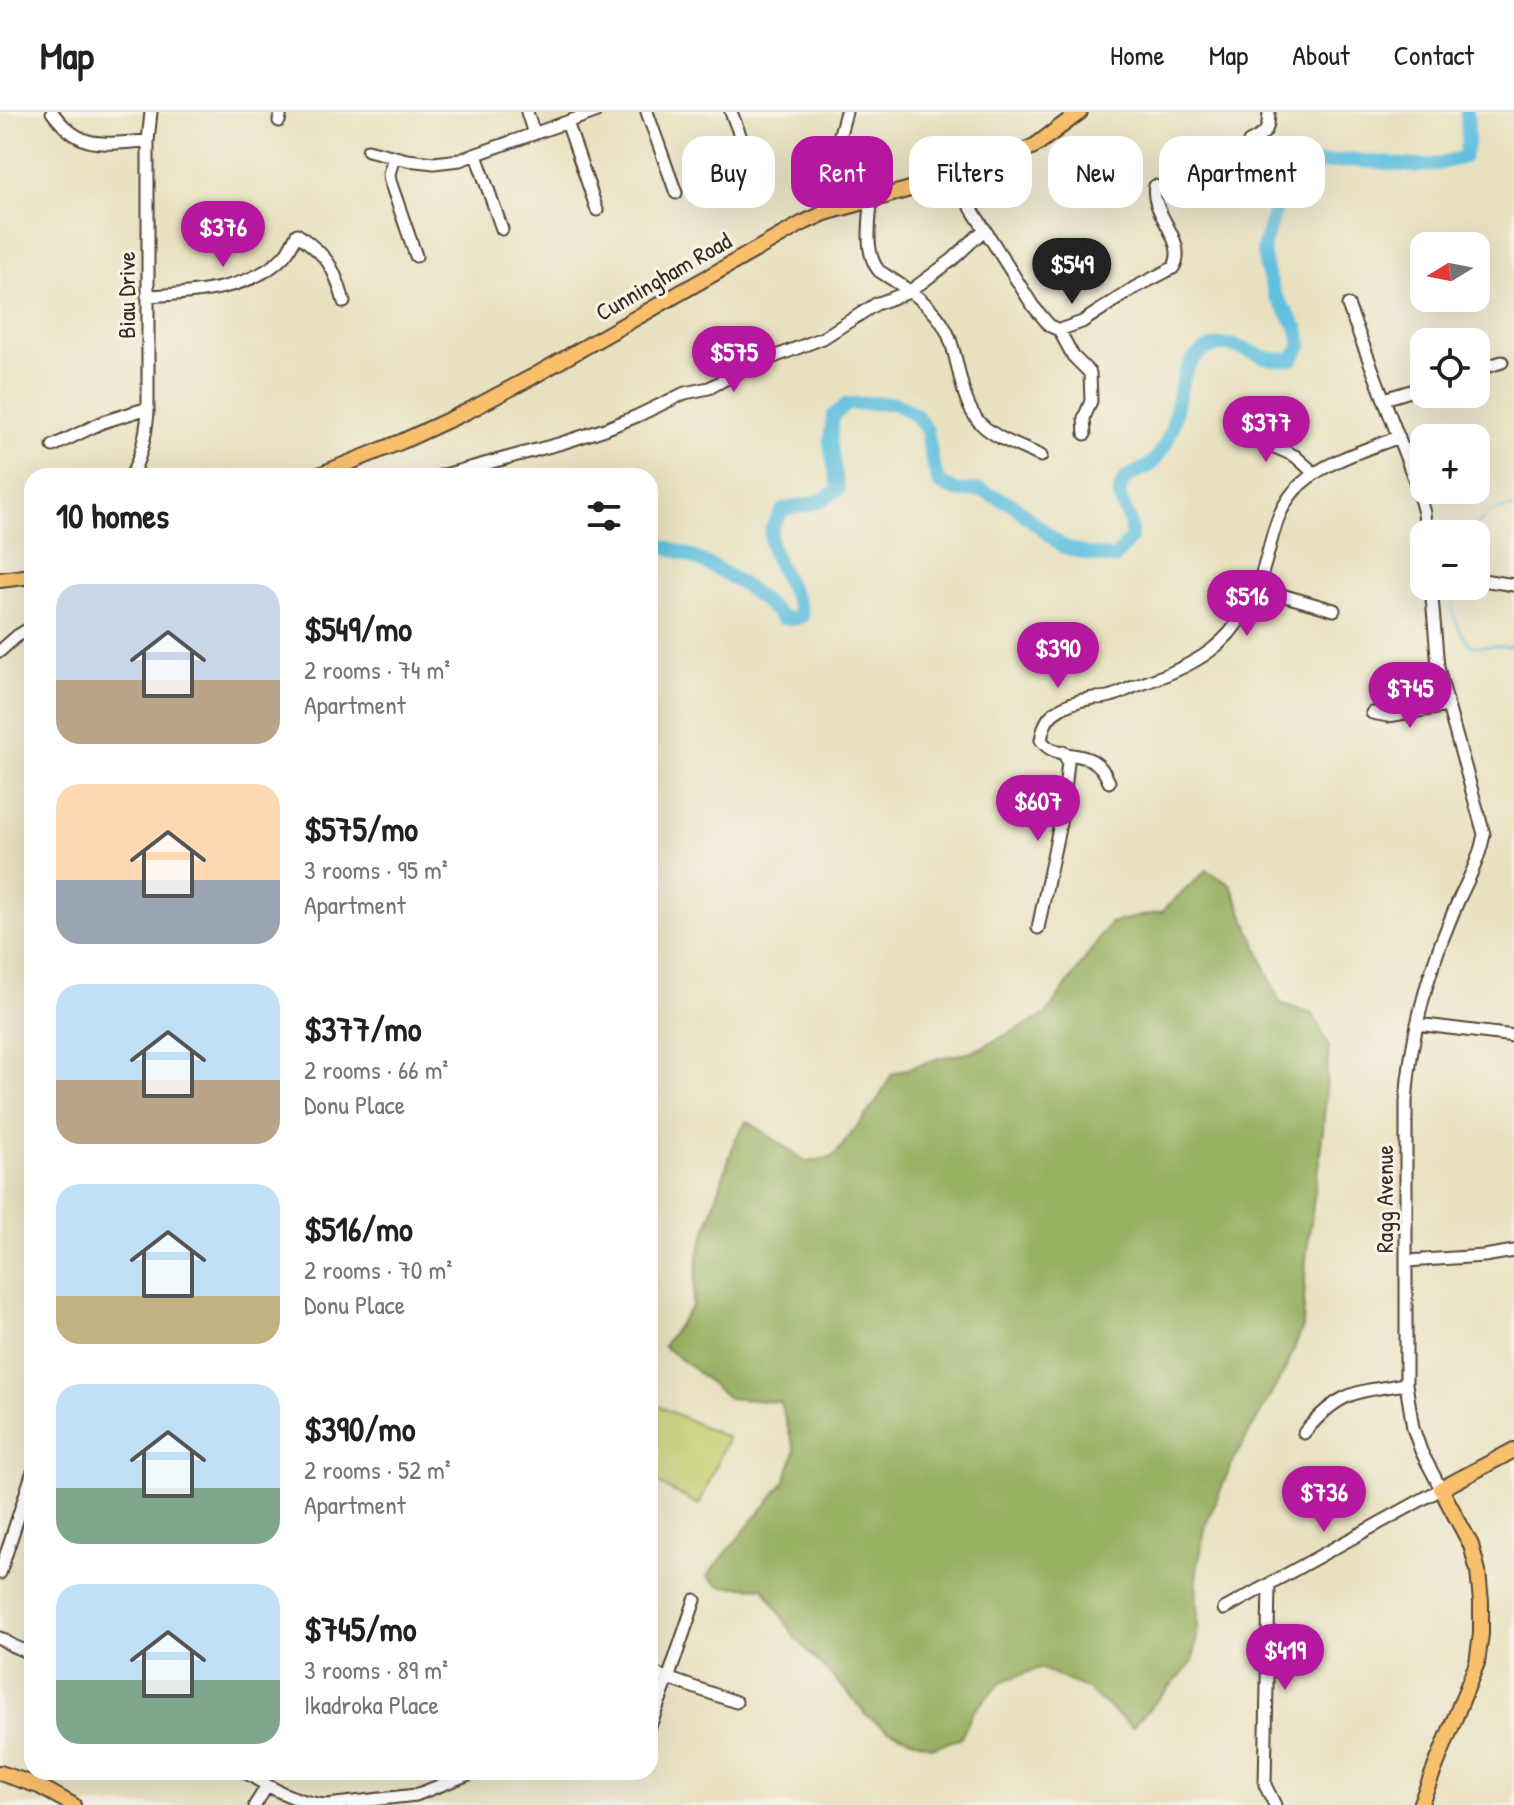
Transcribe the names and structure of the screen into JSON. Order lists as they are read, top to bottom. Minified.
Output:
{"streets":{"main road":["Cunningham Road","Ragg Avenue"],"street":["Biau Drive"]},"north":"left","page":{"header":"Map","nav":["Home","Map","About","Contact"],"chip":["Buy","Rent","Filters","New","Apartment"],"price":["$376","$549","$575","$377","$516","$390","$745","$607","$736","$419"],"map_buttons":["+","−"],"heading":"10 homes","list":[{"name":"$549/mo","note":"2 rooms · 74 m² · Apartment"},{"name":"$575/mo","note":"3 rooms · 95 m² · Apartment"},{"name":"$377/mo","note":"2 rooms · 66 m² · Donu Place"},{"name":"$516/mo","note":"2 rooms · 70 m² · Donu Place"},{"name":"$390/mo","note":"2 rooms · 52 m² · Apartment"},{"name":"$745/mo","note":"3 rooms · 89 m² · Ikadroka Place"}]}}
